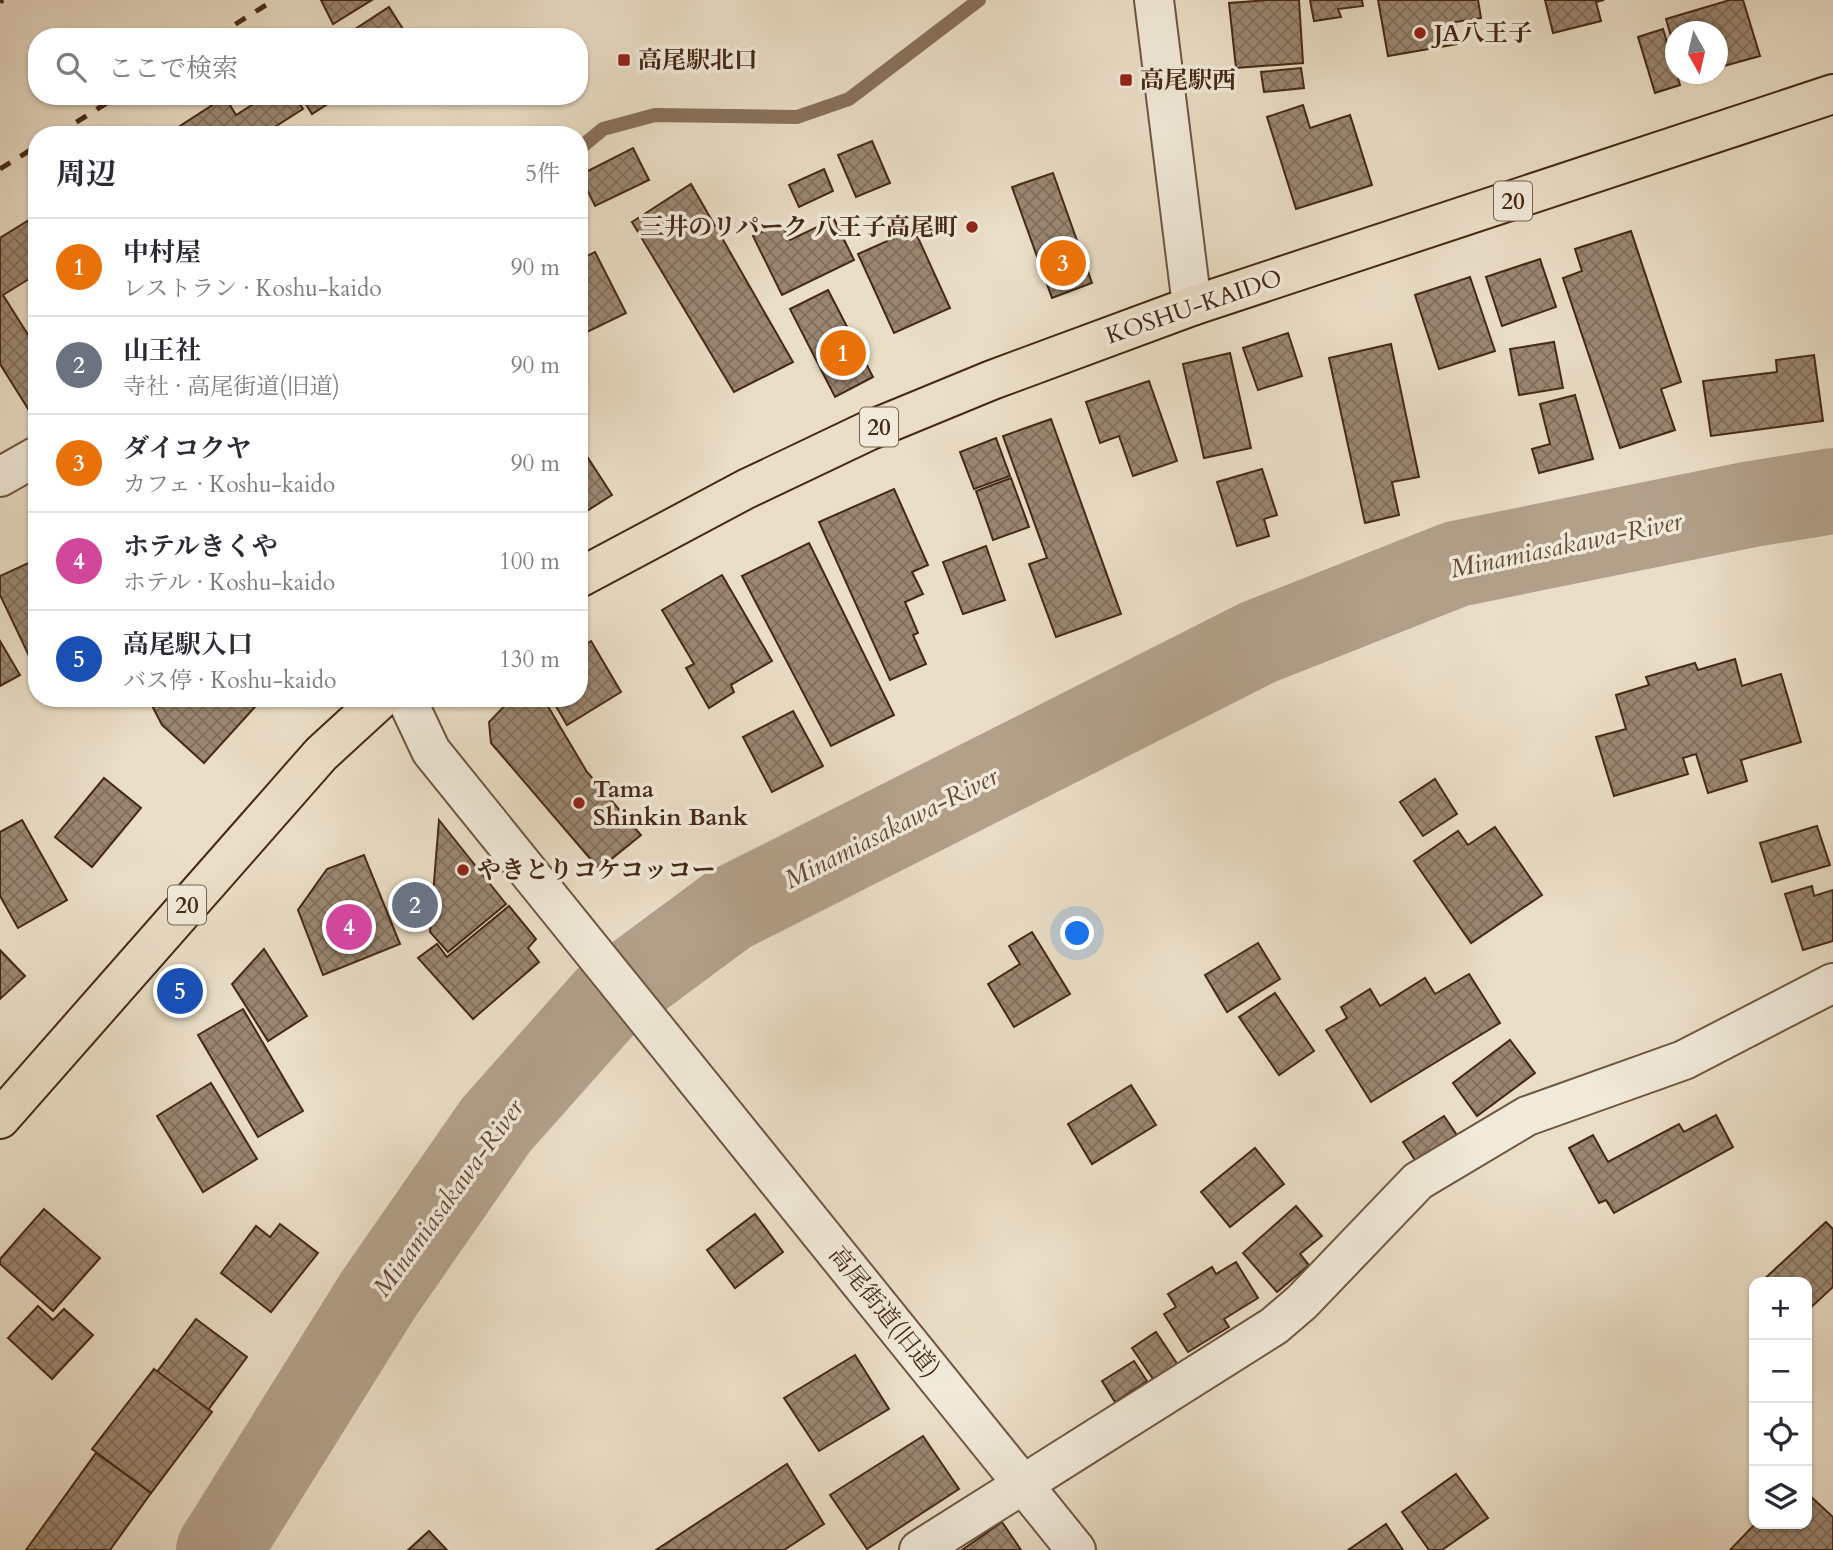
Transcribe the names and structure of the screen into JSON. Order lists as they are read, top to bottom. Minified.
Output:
{"streets":{"highway":["20","KOSHU-KAIDO"],"street":["高尾街道(旧道)"]},"water":["Minamiasakawa-River"],"places":{"other":["JA八王子","三井のリパーク 八王子高尾町","Tama Shinkin Bank","やきとりコケコッコー"],"transit":["高尾駅北口","高尾駅西"]},"north":"bottom","page":{"search":"ここで検索","heading":["周辺","5件"],"list":[{"mark":"1","name":"中村屋","note":"レストラン · Koshu-kaido","value":"90 m"},{"mark":"2","name":"山王社","note":"寺社 · 高尾街道(旧道)","value":"90 m"},{"mark":"3","name":"ダイコクヤ","note":"カフェ · Koshu-kaido","value":"90 m"},{"mark":"4","name":"ホテルきくや","note":"ホテル · Koshu-kaido","value":"100 m"},{"mark":"5","name":"高尾駅入口","note":"バス停 · Koshu-kaido","value":"130 m"}],"pins":["3","1","2","4","5"],"map_buttons":["+","−"]}}
